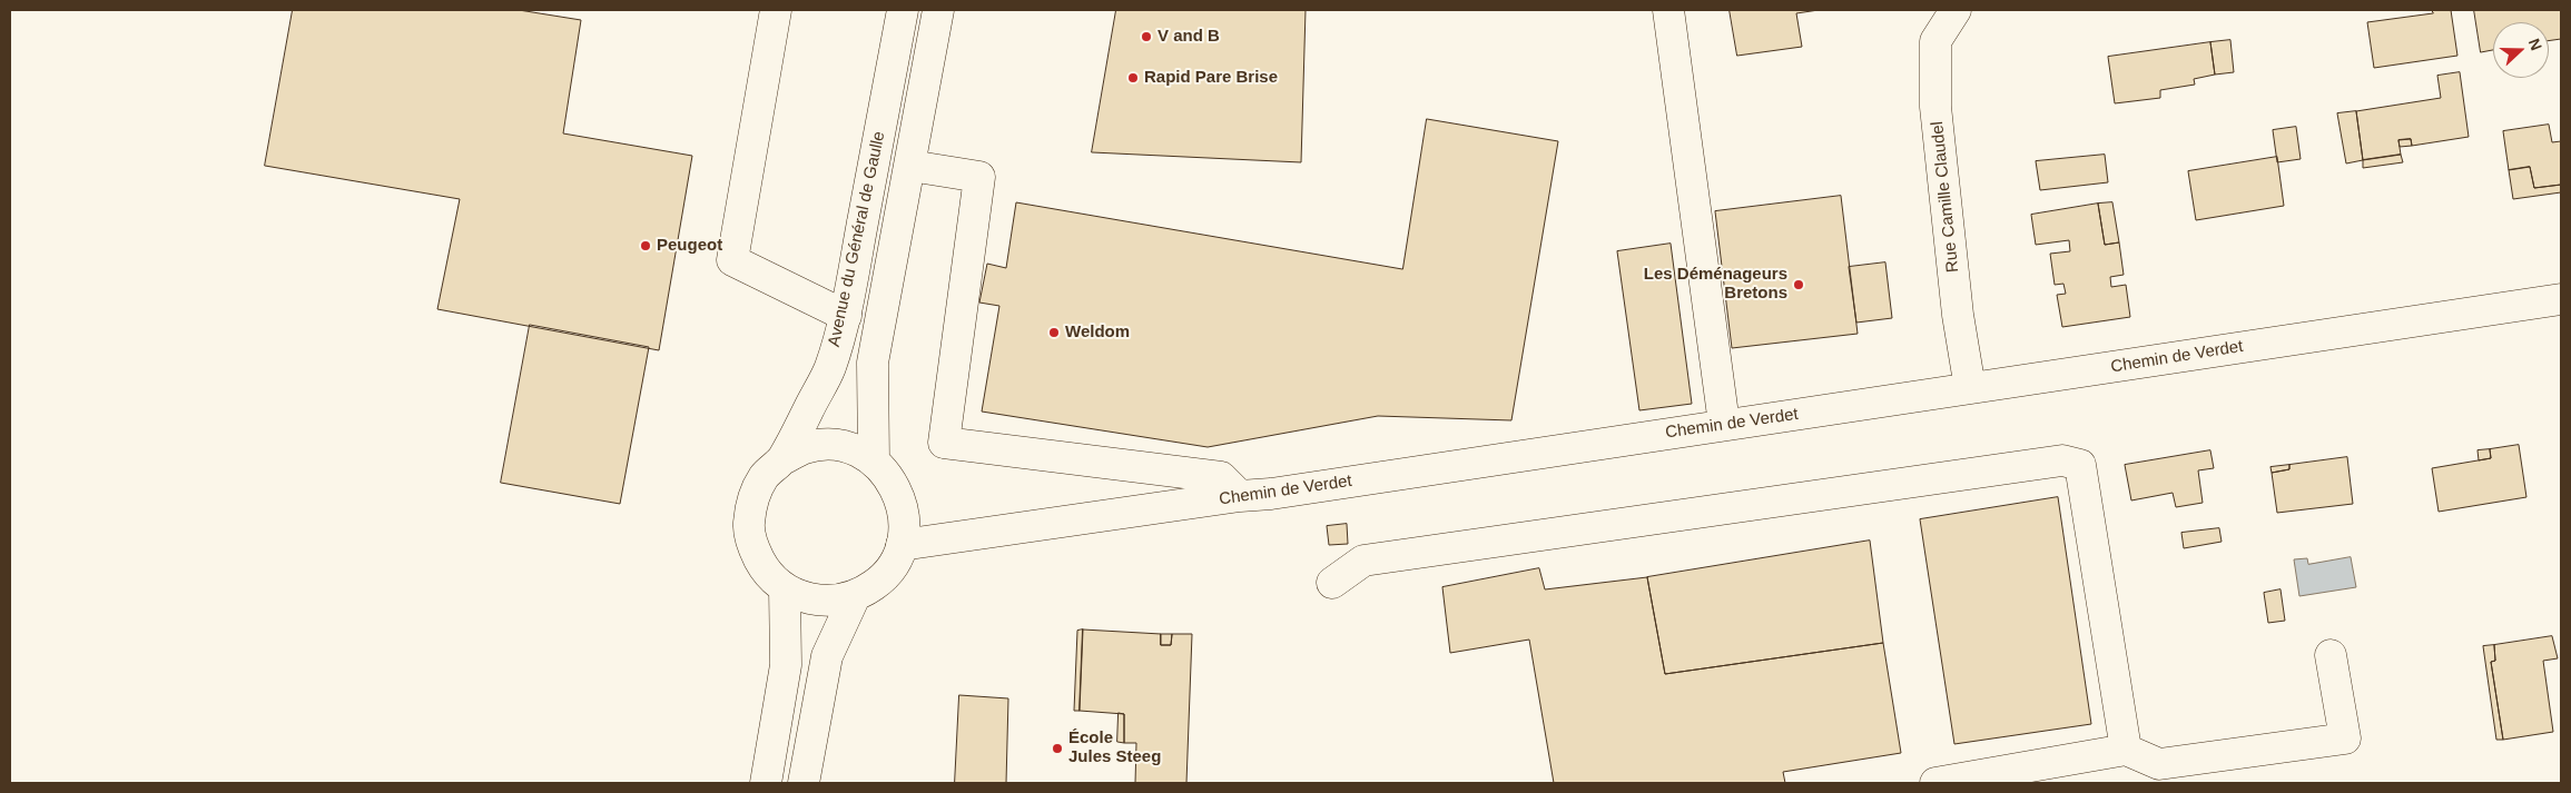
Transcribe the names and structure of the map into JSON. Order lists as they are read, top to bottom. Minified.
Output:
{"streets":{"street":["Rue Camille Claudel","Avenue du Général de Gaulle","Chemin de Verdet"]},"crossings":[["Rue Camille Claudel","Chemin de Verdet"],["Avenue du Général de Gaulle","Chemin de Verdet"]],"places":["V and B","Rapid Pare Brise","Peugeot","Les Déménageurs Bretons","Weldom","École Jules Steeg"],"north":"right"}
